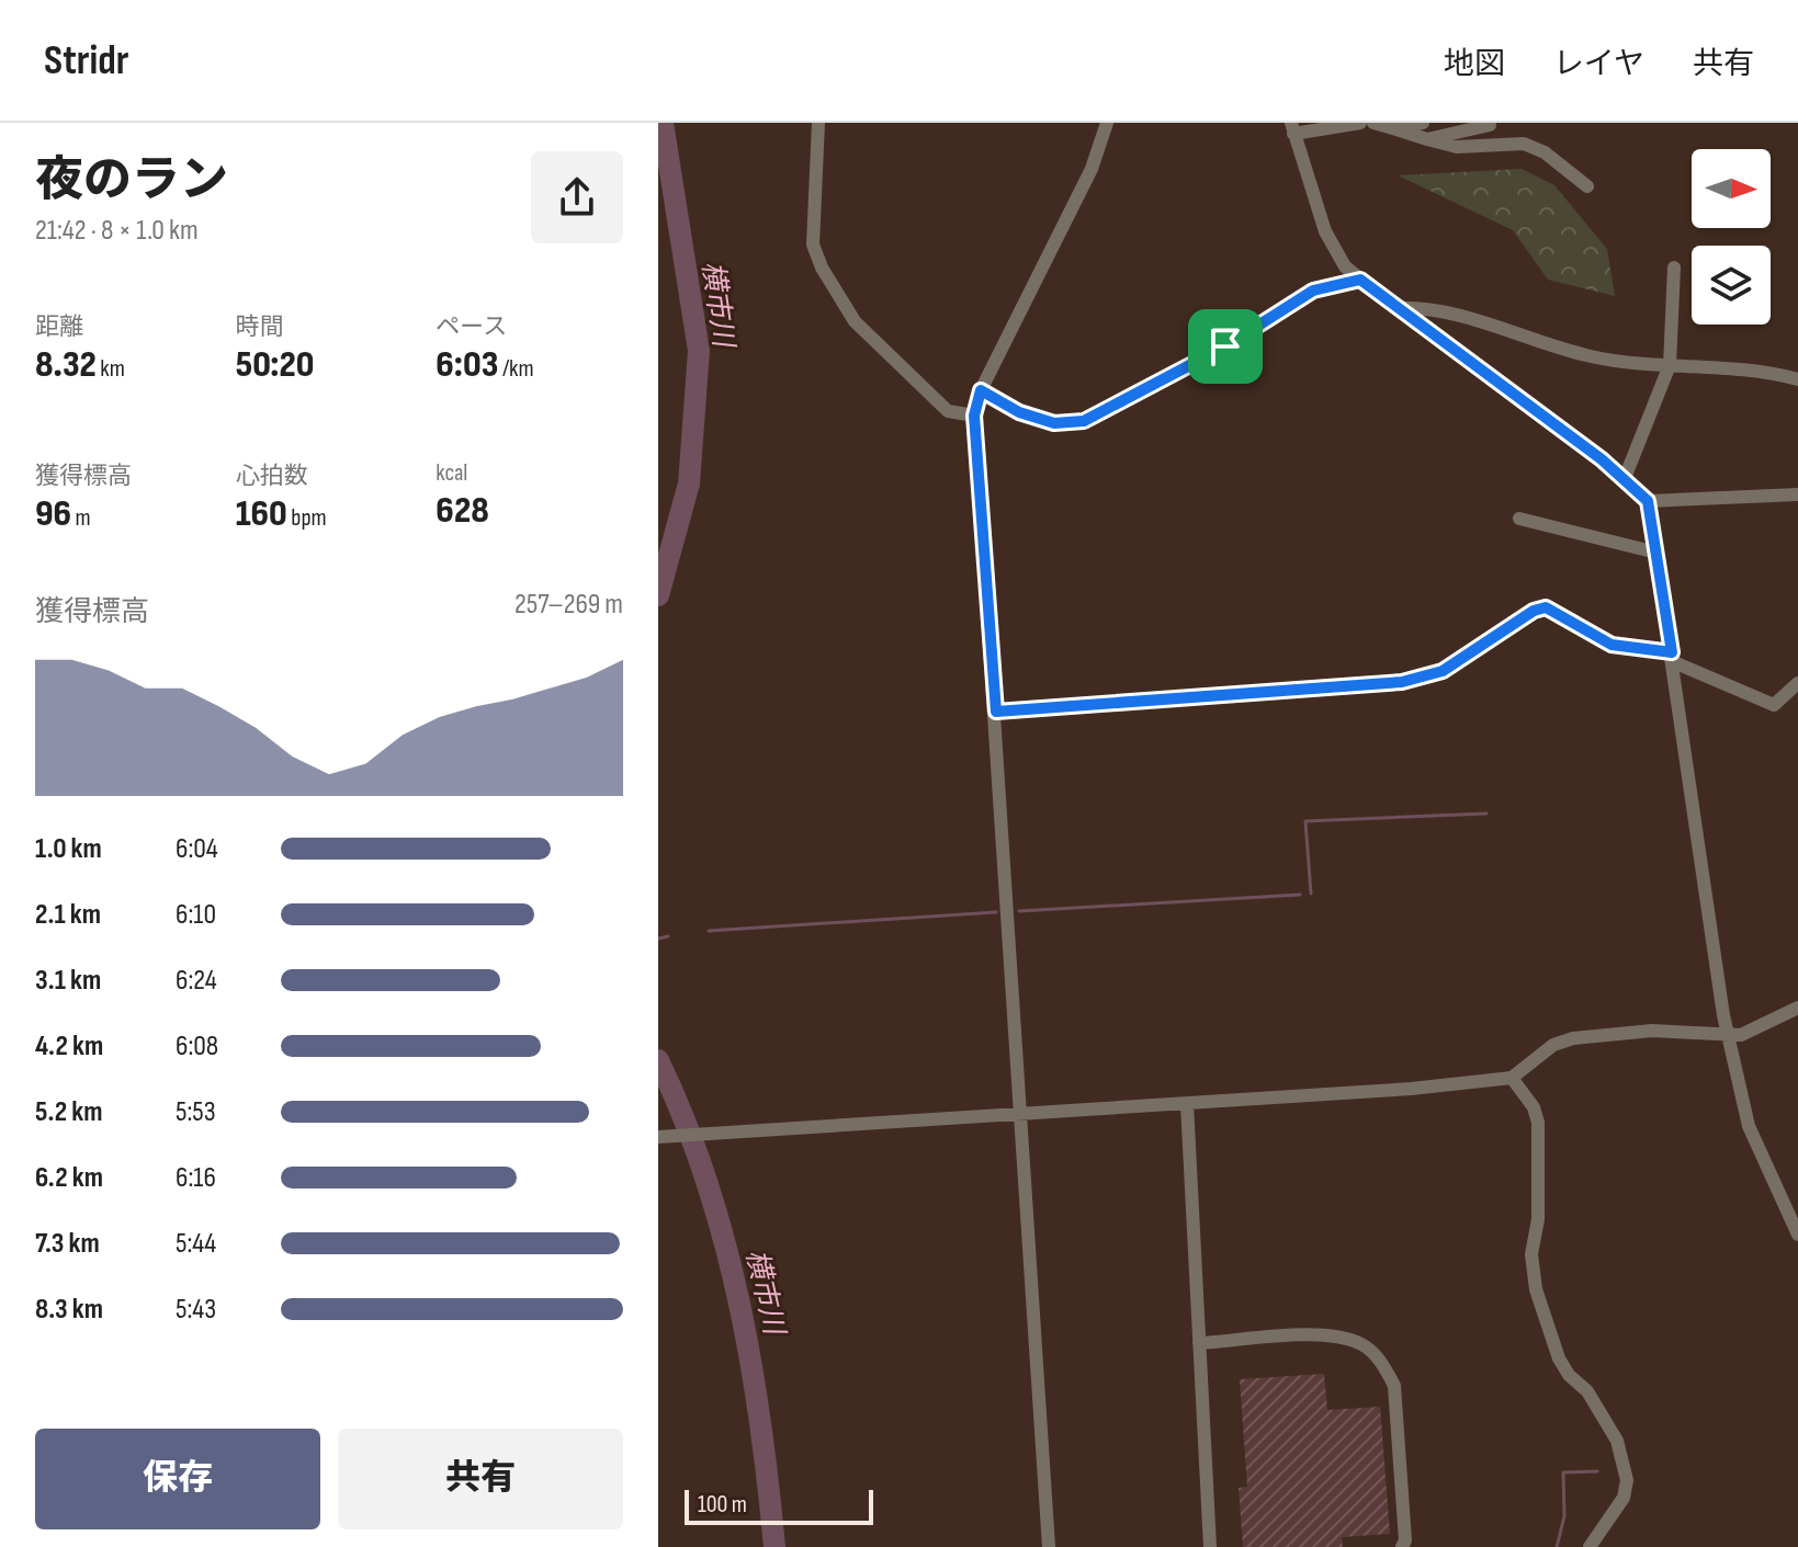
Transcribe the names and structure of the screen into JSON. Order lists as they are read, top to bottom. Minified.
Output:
{"water":["横市川"],"scale_bar":"100 m","north":"right","page":{"header":"Stridr","nav":["地図","レイヤ","共有"],"heading":["夜のラン","21:42 · 8 × 1.0 km"],"stats":[["距離","8.32 km"],["時間","50:20"],["ペース","6:03 /km"],["獲得標高","96 m"],["心拍数","160 bpm"],["kcal","628"]],"chart":["獲得標高","257–269 m"],"list":[{"name":"1.0 km","note":"6:04"},{"name":"2.1 km","note":"6:10"},{"name":"3.1 km","note":"6:24"},{"name":"4.2 km","note":"6:08"},{"name":"5.2 km","note":"5:53"},{"name":"6.2 km","note":"6:16"},{"name":"7.3 km","note":"5:44"},{"name":"8.3 km","note":"5:43"}],"buttons":["保存","共有"],"scale":"100 m"}}
